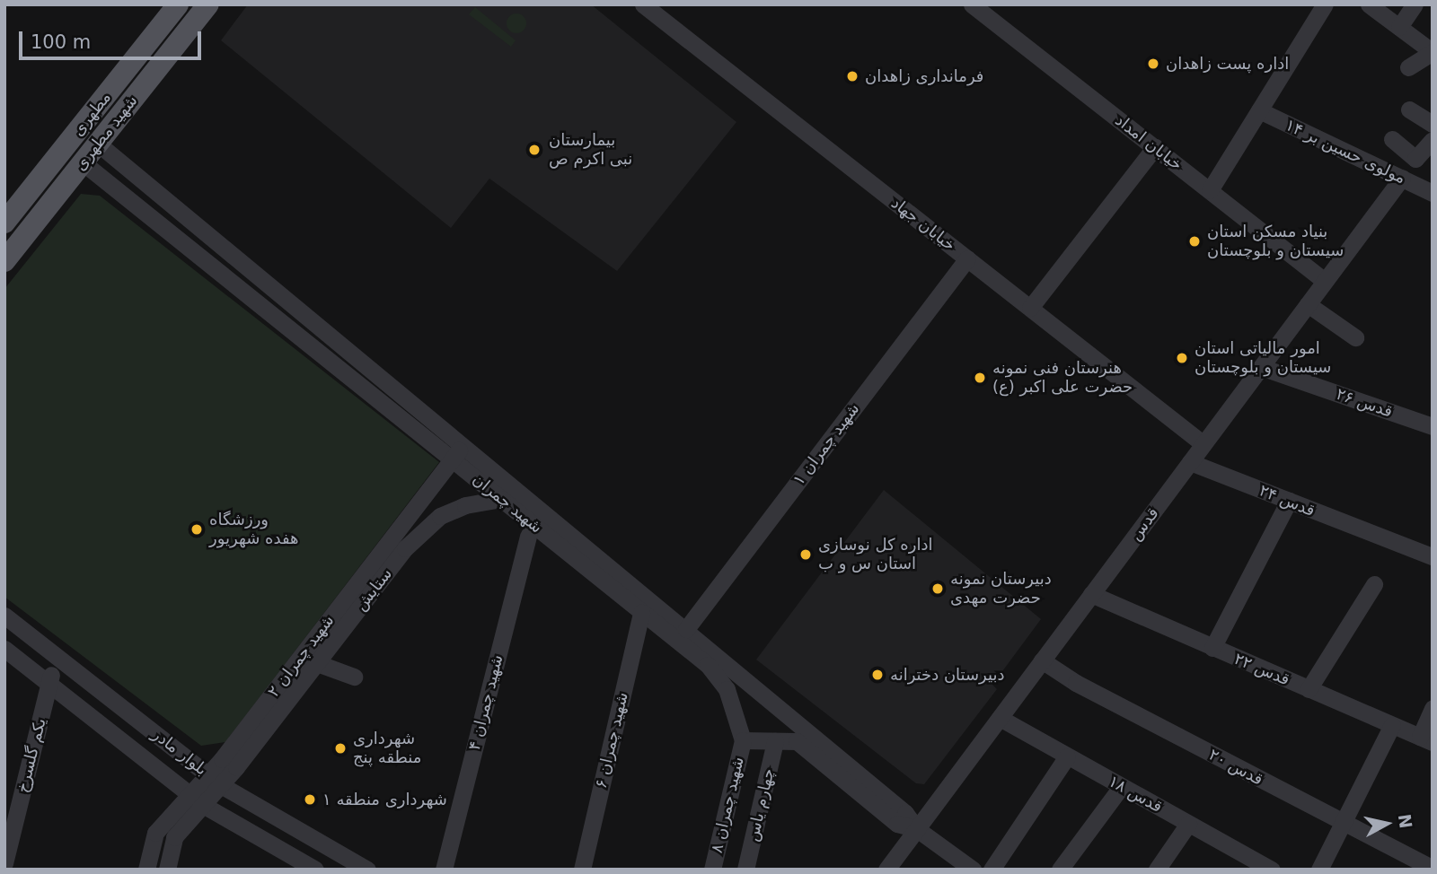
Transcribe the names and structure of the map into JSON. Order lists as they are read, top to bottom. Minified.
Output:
{"streets":{"main road":["مطهری","شهید مطهری"],"street":["خیابان امداد","مولوی حسین بر ۱۴","خیابان جهاد","قدس ۲۶","شهید چمران ۱","قدس ۲۴","شهید چمران","قدس","ستایش","شهید چمران ۲","قدس ۲۲","شهید چمران ۴","شهید چمران ۶","بلوار مادر","یکم گلسرخ","قدس ۲۰","قدس ۱۸","شهید چمران ۸","چهارم یاس"]},"crossings":[["شهید مطهری","شهید چمران"],["خیابان امداد","قدس"],["مولوی حسین بر ۱۴","قدس"],["خیابان جهاد","شهید چمران ۱"],["خیابان جهاد","قدس"],["قدس ۲۶","قدس"],["شهید چمران ۱","شهید چمران"],["قدس ۲۴","قدس"],["شهید چمران","قدس"],["شهید چمران","ستایش"],["شهید چمران","شهید چمران ۲"],["شهید چمران","شهید چمران ۶"],["شهید چمران","شهید چمران ۸"],["شهید چمران","چهارم یاس"],["قدس","قدس ۲۲"],["قدس","قدس ۲۰"],["قدس","قدس ۱۸"],["ستایش","شهید چمران ۲"],["ستایش","بلوار مادر"],["شهید چمران ۲","بلوار مادر"],["بلوار مادر","یکم گلسرخ"]],"places":["اداره پست زاهدان","فرمانداری زاهدان","بیمارستان نبی اکرم ص","بنیاد مسکن استان سیستان و بلوچستان","امور مالیاتی استان سیستان و بلوچستان","هنرستان فنی نمونه حضرت علی اکبر (ع)","ورزشگاه هفده شهریور","اداره کل نوسازی استان س و ب","دبیرستان نمونه حضرت مهدی","دبیرستان دخترانه","شهرداری منطقه پنج","شهرداری منطقه ۱"],"scale_bar":"100 m","north":"right"}
